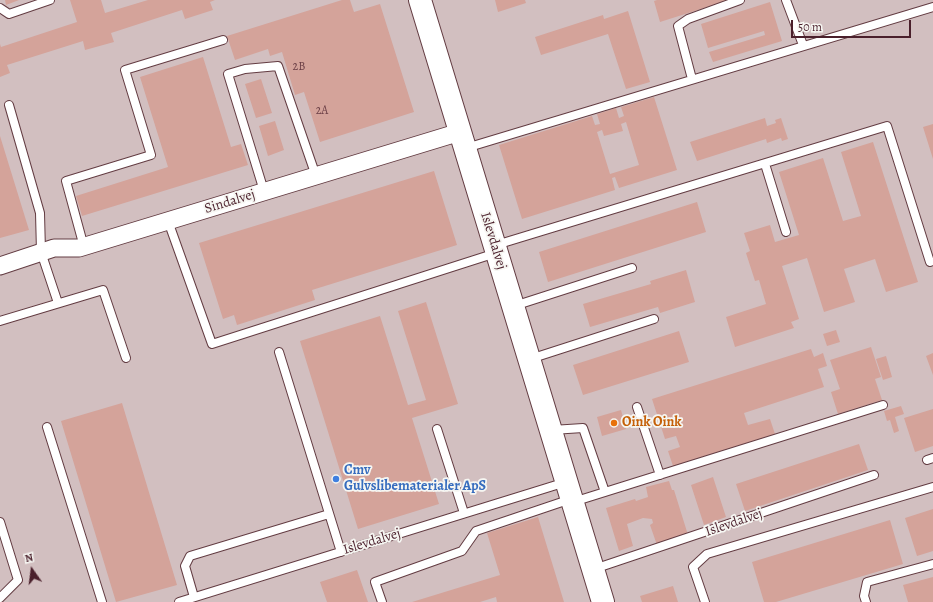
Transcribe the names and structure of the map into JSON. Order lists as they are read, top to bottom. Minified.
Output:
{"streets":{"street":["Sindalvej","Islevdalvej"]},"crossings":[["Sindalvej","Islevdalvej"]],"places":["Oink Oink","Cmv Gulvslibematerialer ApS"],"house_numbers":["2B","2A"],"scale_bar":"50 m","north":"top"}
